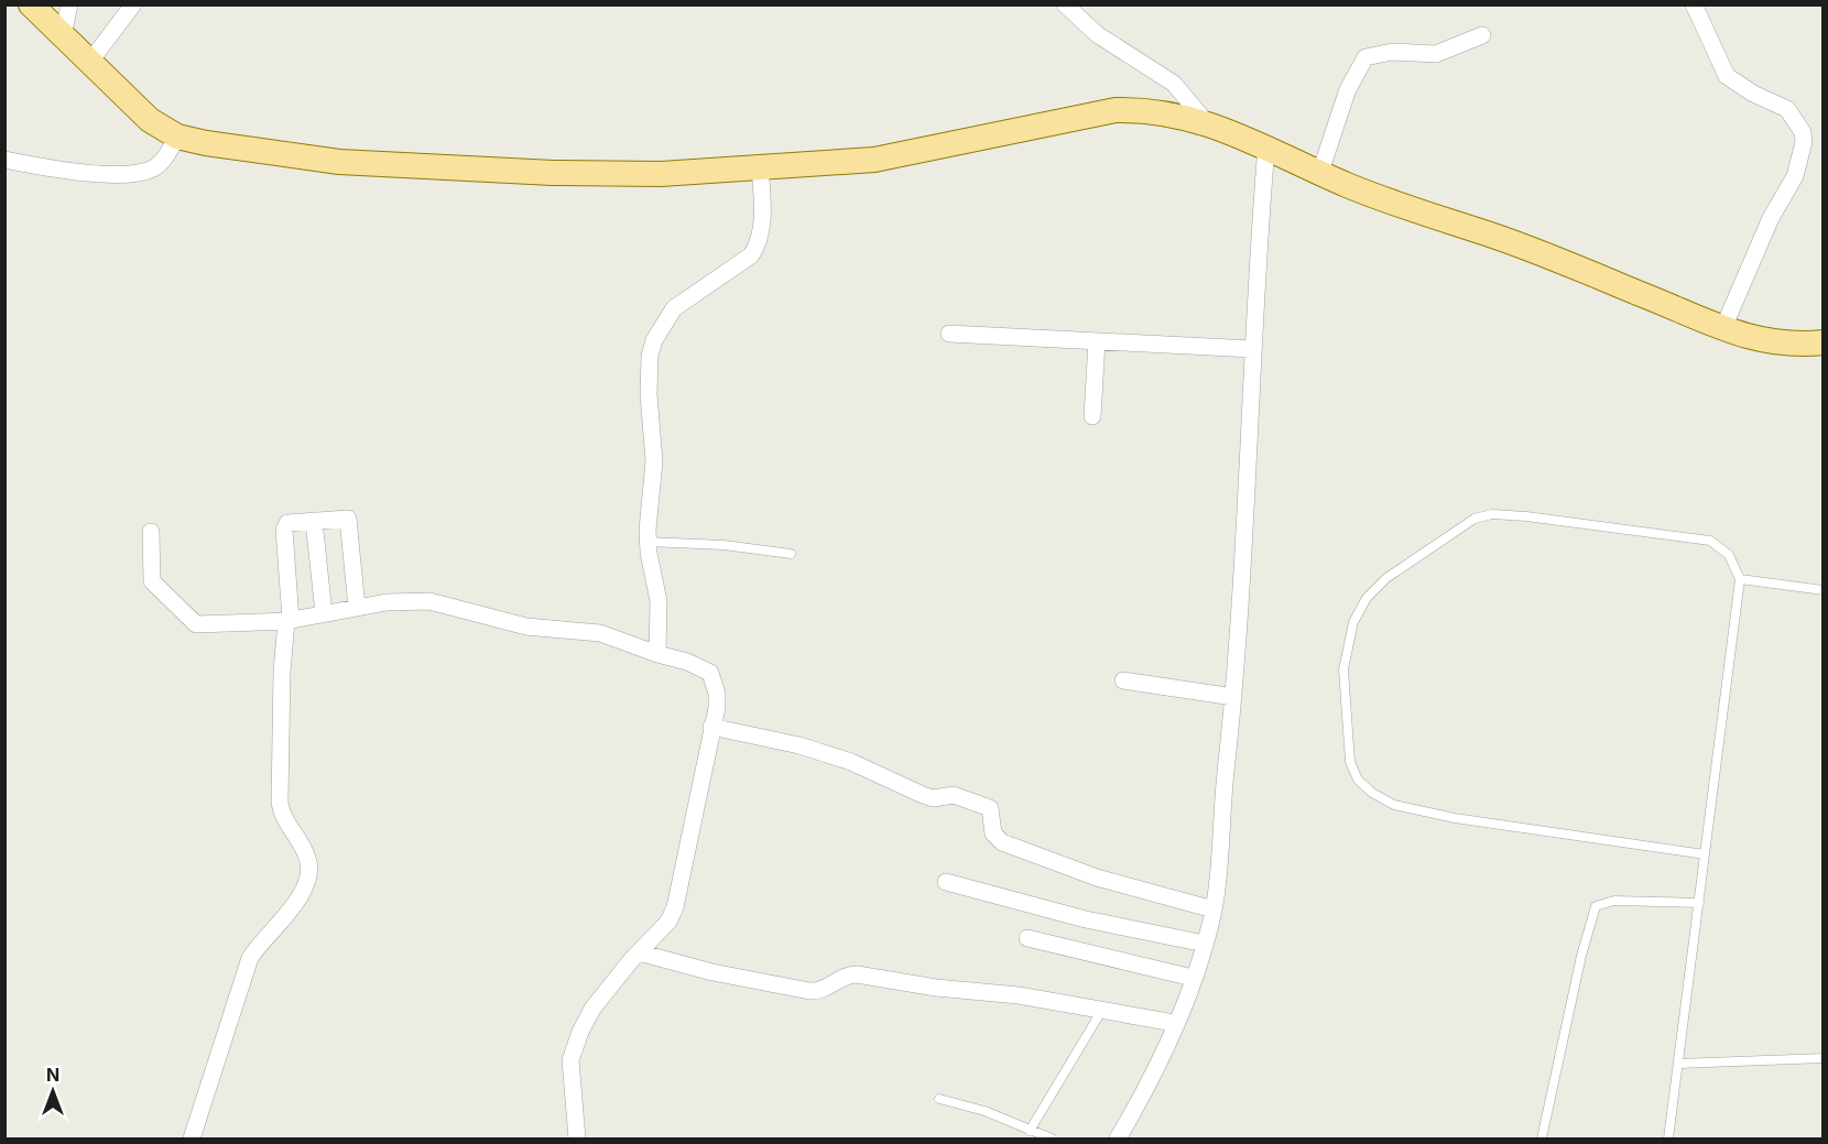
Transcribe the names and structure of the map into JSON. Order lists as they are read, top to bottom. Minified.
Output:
{"north":"top"}
